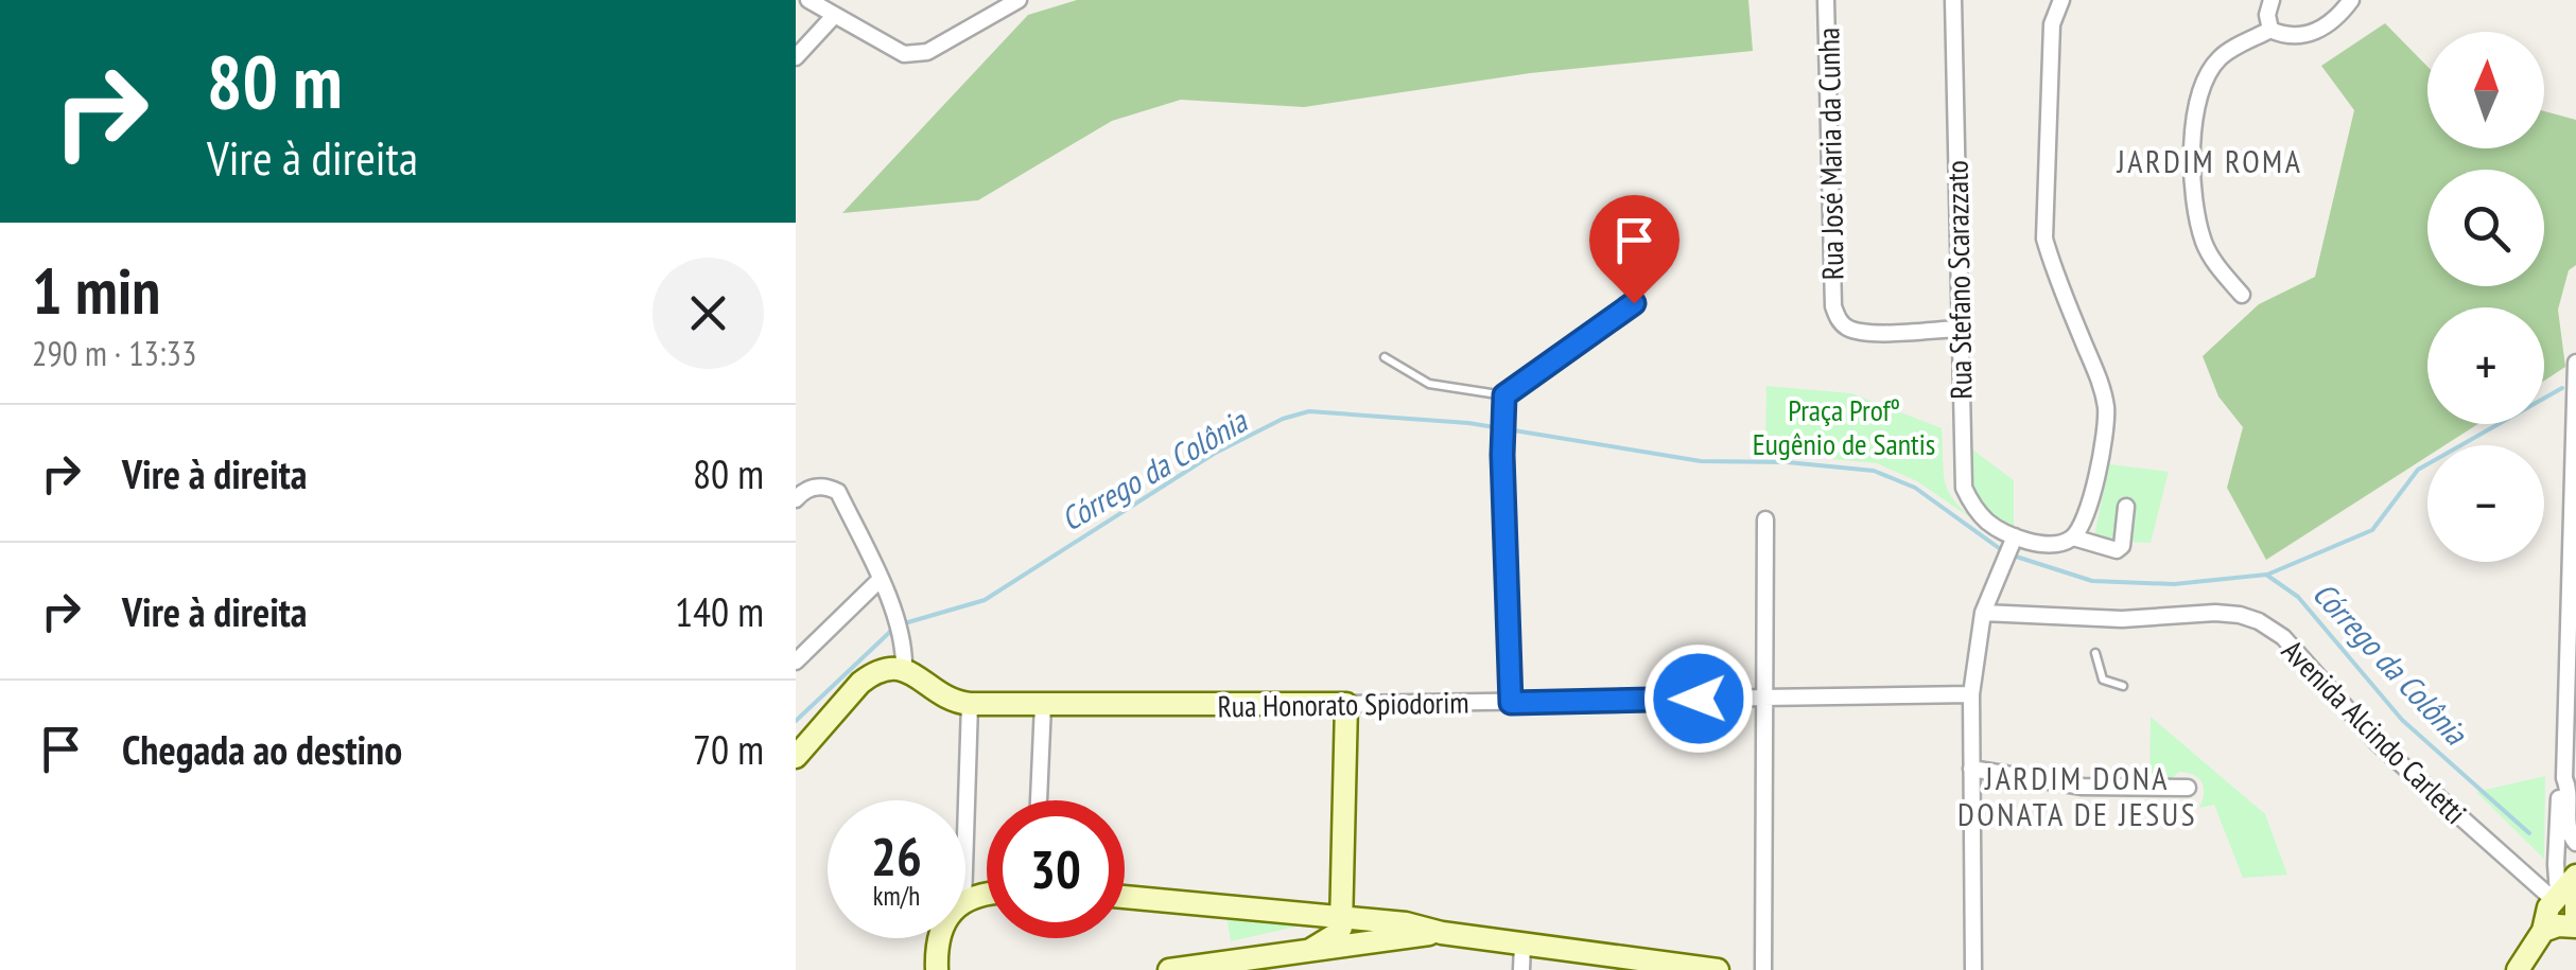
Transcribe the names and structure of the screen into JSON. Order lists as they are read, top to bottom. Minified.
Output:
{"streets":{"main road":["Rua Honorato Spiodorim"],"street":["Rua José Maria da Cunha","Rua Stefano Scarazzato","Avenida Alcindo Carletti"]},"crossings":[["Rua José Maria da Cunha","Rua Stefano Scarazzato"]],"districts":["JARDIM ROMA","JARDIM DONA DONATA DE JESUS"],"water":["Córrego da Colônia"],"parks":["Praça Profº Eugênio de Santis"],"north":"top","page":{"turn":["80 m","Vire à direita"],"map_buttons":["+","−"],"heading":["1 min","290 m · 13:33"],"list":[{"name":"Vire à direita","value":"80 m"},{"name":"Vire à direita","value":"140 m"},{"name":"Chegada ao destino","value":"70 m"}],"speed":"26 km/h","limit":"30"}}
